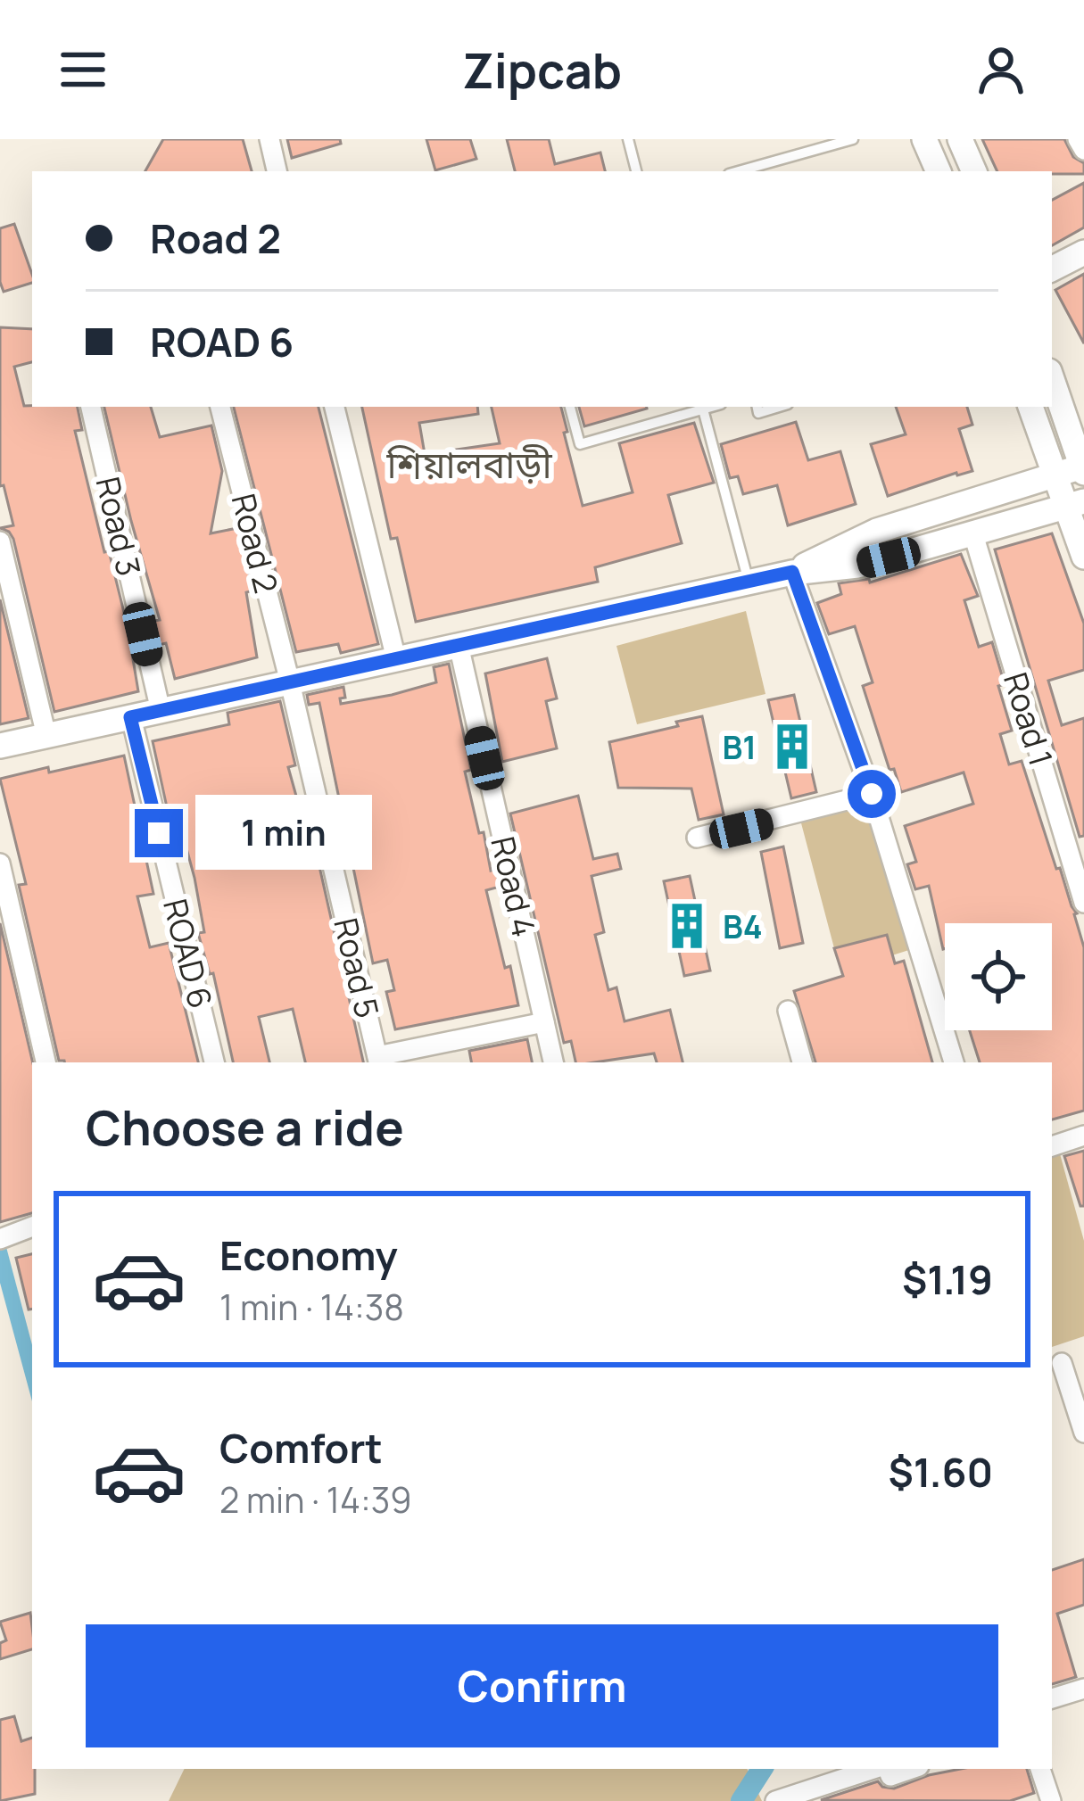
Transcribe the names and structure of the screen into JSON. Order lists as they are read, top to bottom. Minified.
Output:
{"streets":{"street":["Road 3","Road 2","Road 1","Road 4","ROAD 6","Road 5"]},"crossings":[["Road 2","Road 5"]],"districts":["শিয়ালবাড়ী"],"places":{"building":["B1","B4"]},"page":{"header":"Zipcab","banner":["Road 2","ROAD 6"],"bubble":"1 min","heading":"Choose a ride","list":[{"name":"Economy","note":"1 min · 14:38","value":"$1.19"},{"name":"Comfort","note":"2 min · 14:39","value":"$1.60"}],"buttons":"Confirm"}}
